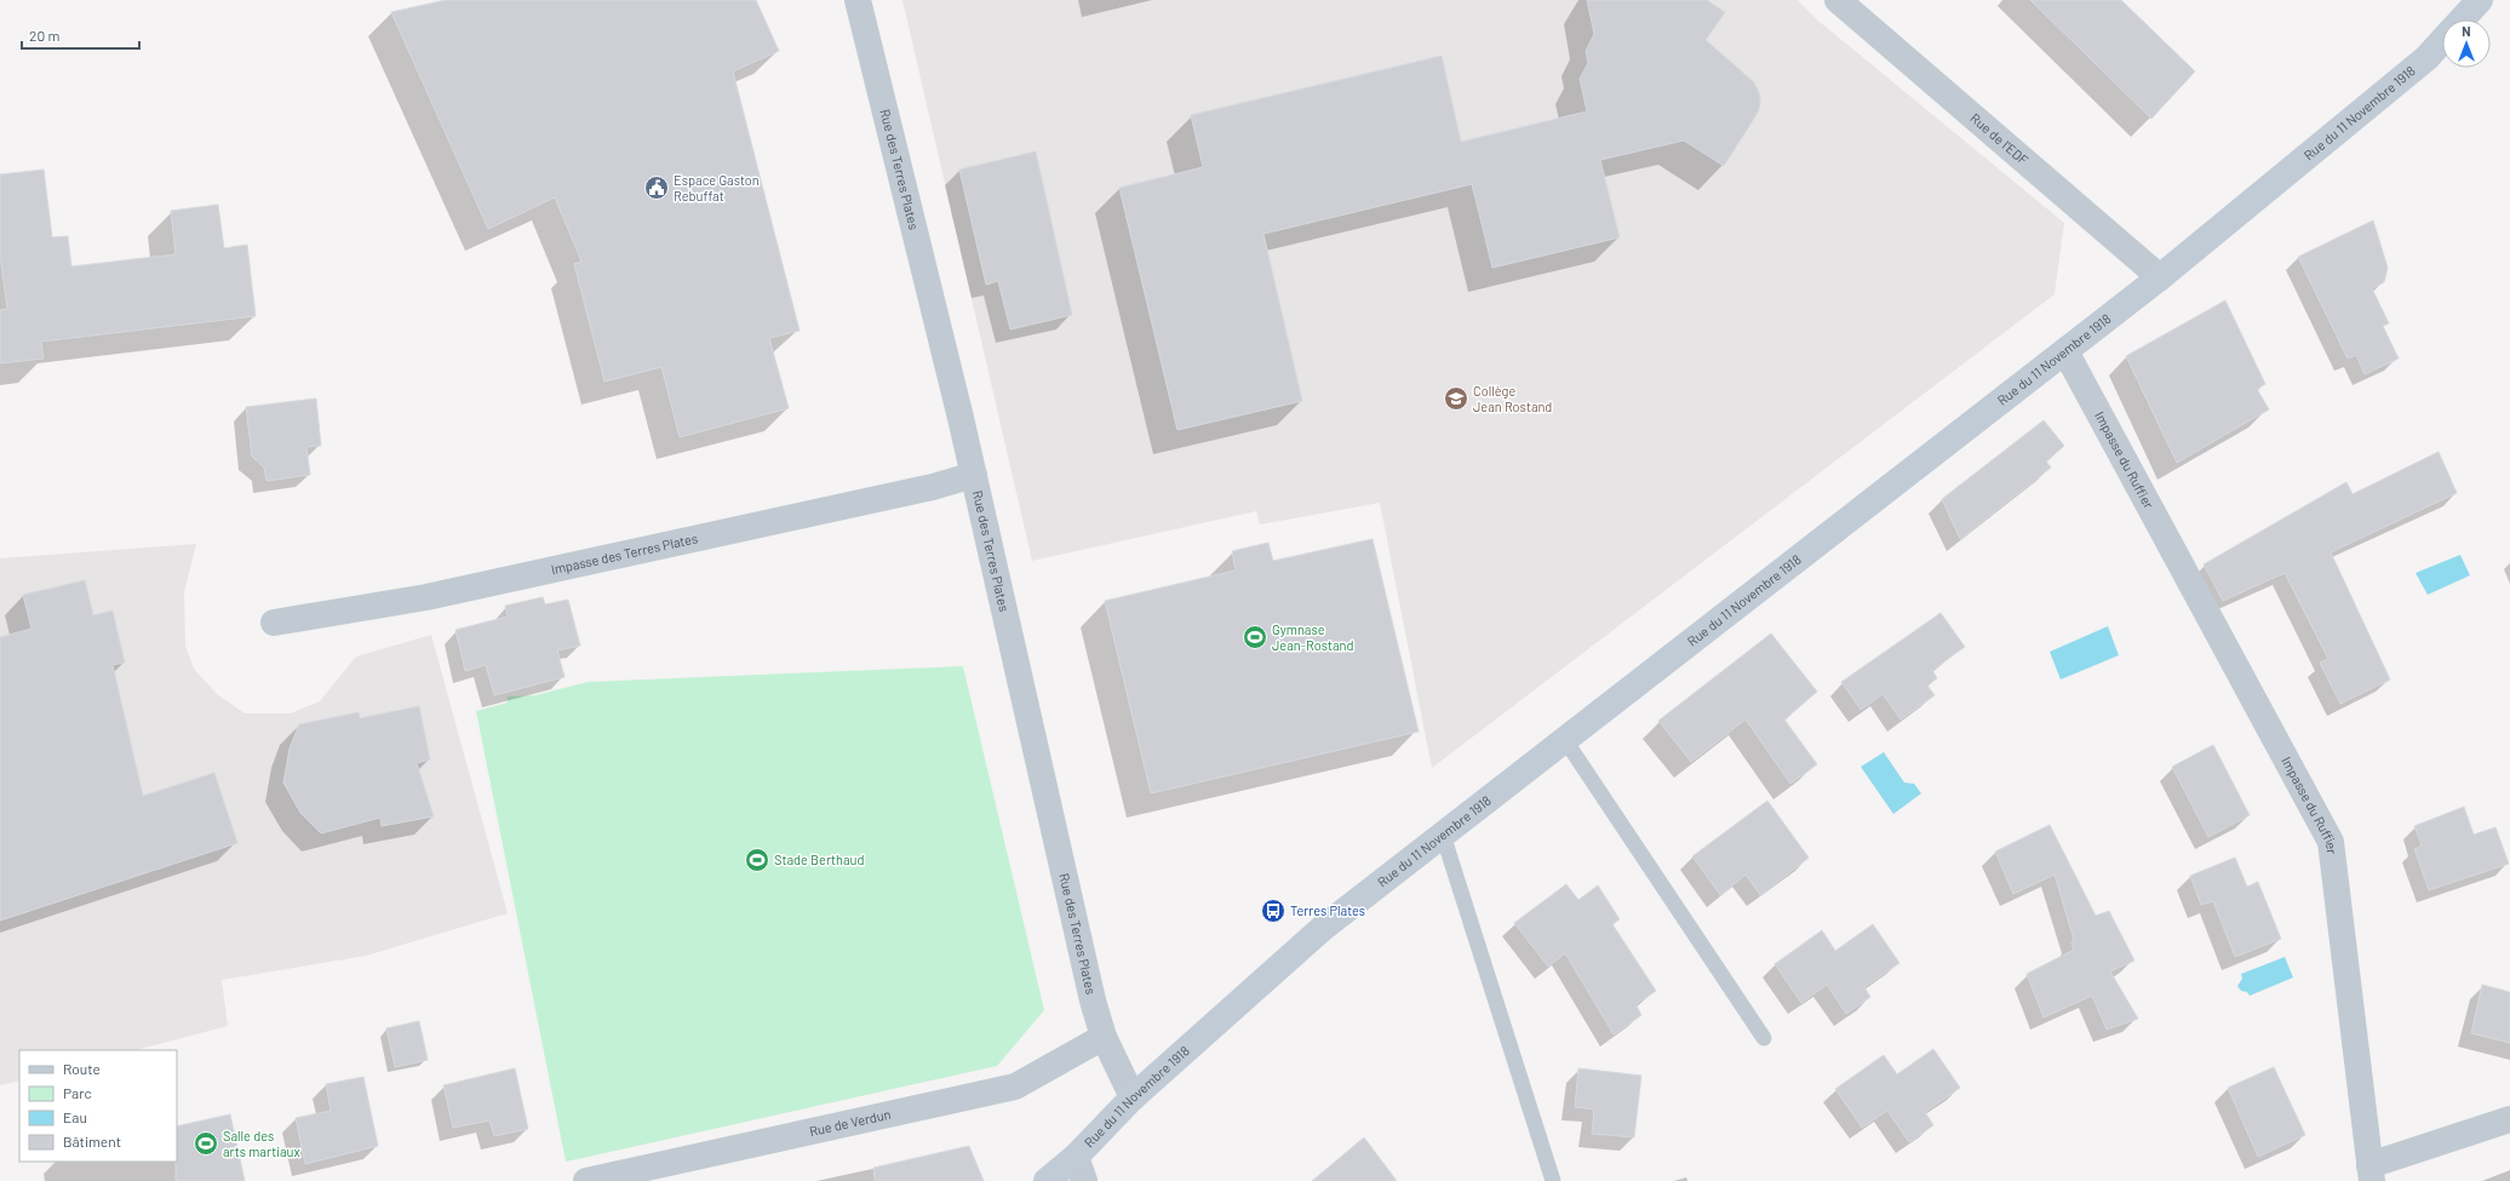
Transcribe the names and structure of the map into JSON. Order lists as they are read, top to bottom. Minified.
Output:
{"streets":{"main road":["Rue du 11 Novembre 1918"],"street":["Rue de l'EDF","Rue des Terres Plates","Impasse du Ruffier","Impasse des Terres Plates","Rue de Verdun"]},"crossings":[["Rue du 11 Novembre 1918","Rue de l'EDF"],["Rue du 11 Novembre 1918","Rue des Terres Plates"],["Rue du 11 Novembre 1918","Impasse du Ruffier"],["Rue des Terres Plates","Impasse des Terres Plates"],["Rue des Terres Plates","Rue de Verdun"]],"places":{"public building":["Espace Gaston Rebuffat"],"school or university":["Collège Jean Rostand"],"sports":["Gymnase Jean-Rostand","Stade Berthaud","Salle des arts martiaux"],"bus stop":["Terres Plates"]},"legend":["Route","Parc","Eau","Bâtiment"],"scale_bar":"20 m","north":"top"}
